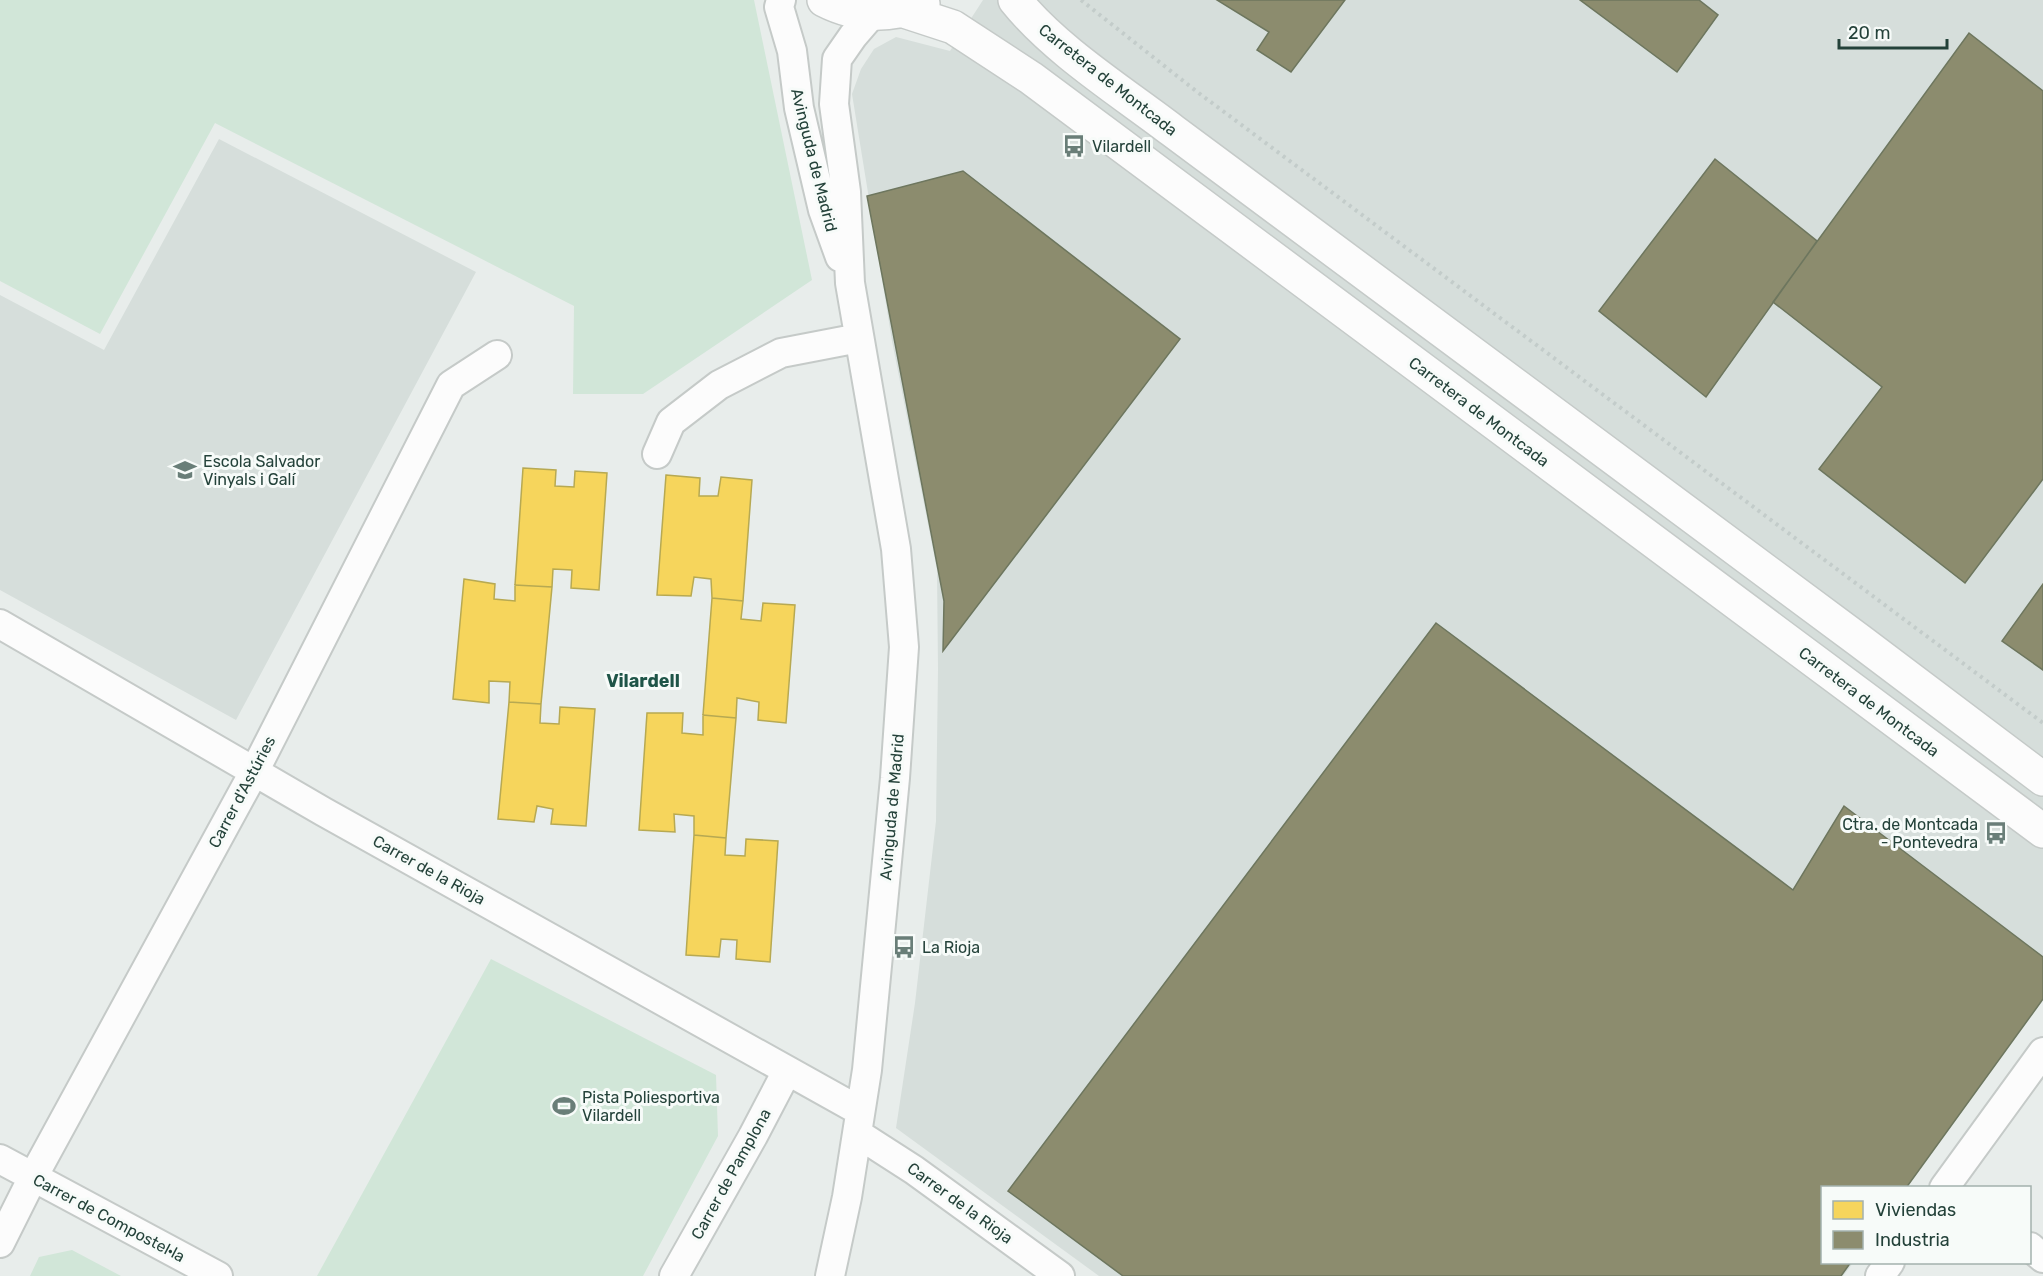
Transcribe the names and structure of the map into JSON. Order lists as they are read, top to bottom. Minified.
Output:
{"streets":{"street":["Carretera de Montcada","Avinguda de Madrid","Carrer d'Astúries","Carrer de la Rioja","Carrer de Pamplona","Carrer de Compostel·la"]},"crossings":[["Avinguda de Madrid","Carrer de la Rioja"],["Carrer d'Astúries","Carrer de la Rioja"],["Carrer d'Astúries","Carrer de Compostel·la"],["Carrer de la Rioja","Carrer de Pamplona"]],"districts":["Vilardell"],"places":{"bus stop":["Vilardell","Ctra. de Montcada - Pontevedra","La Rioja"],"school or university":["Escola Salvador Vinyals i Galí"],"sports":["Pista Poliesportiva Vilardell"]},"legend":["Viviendas","Industria"],"scale_bar":"20 m"}
